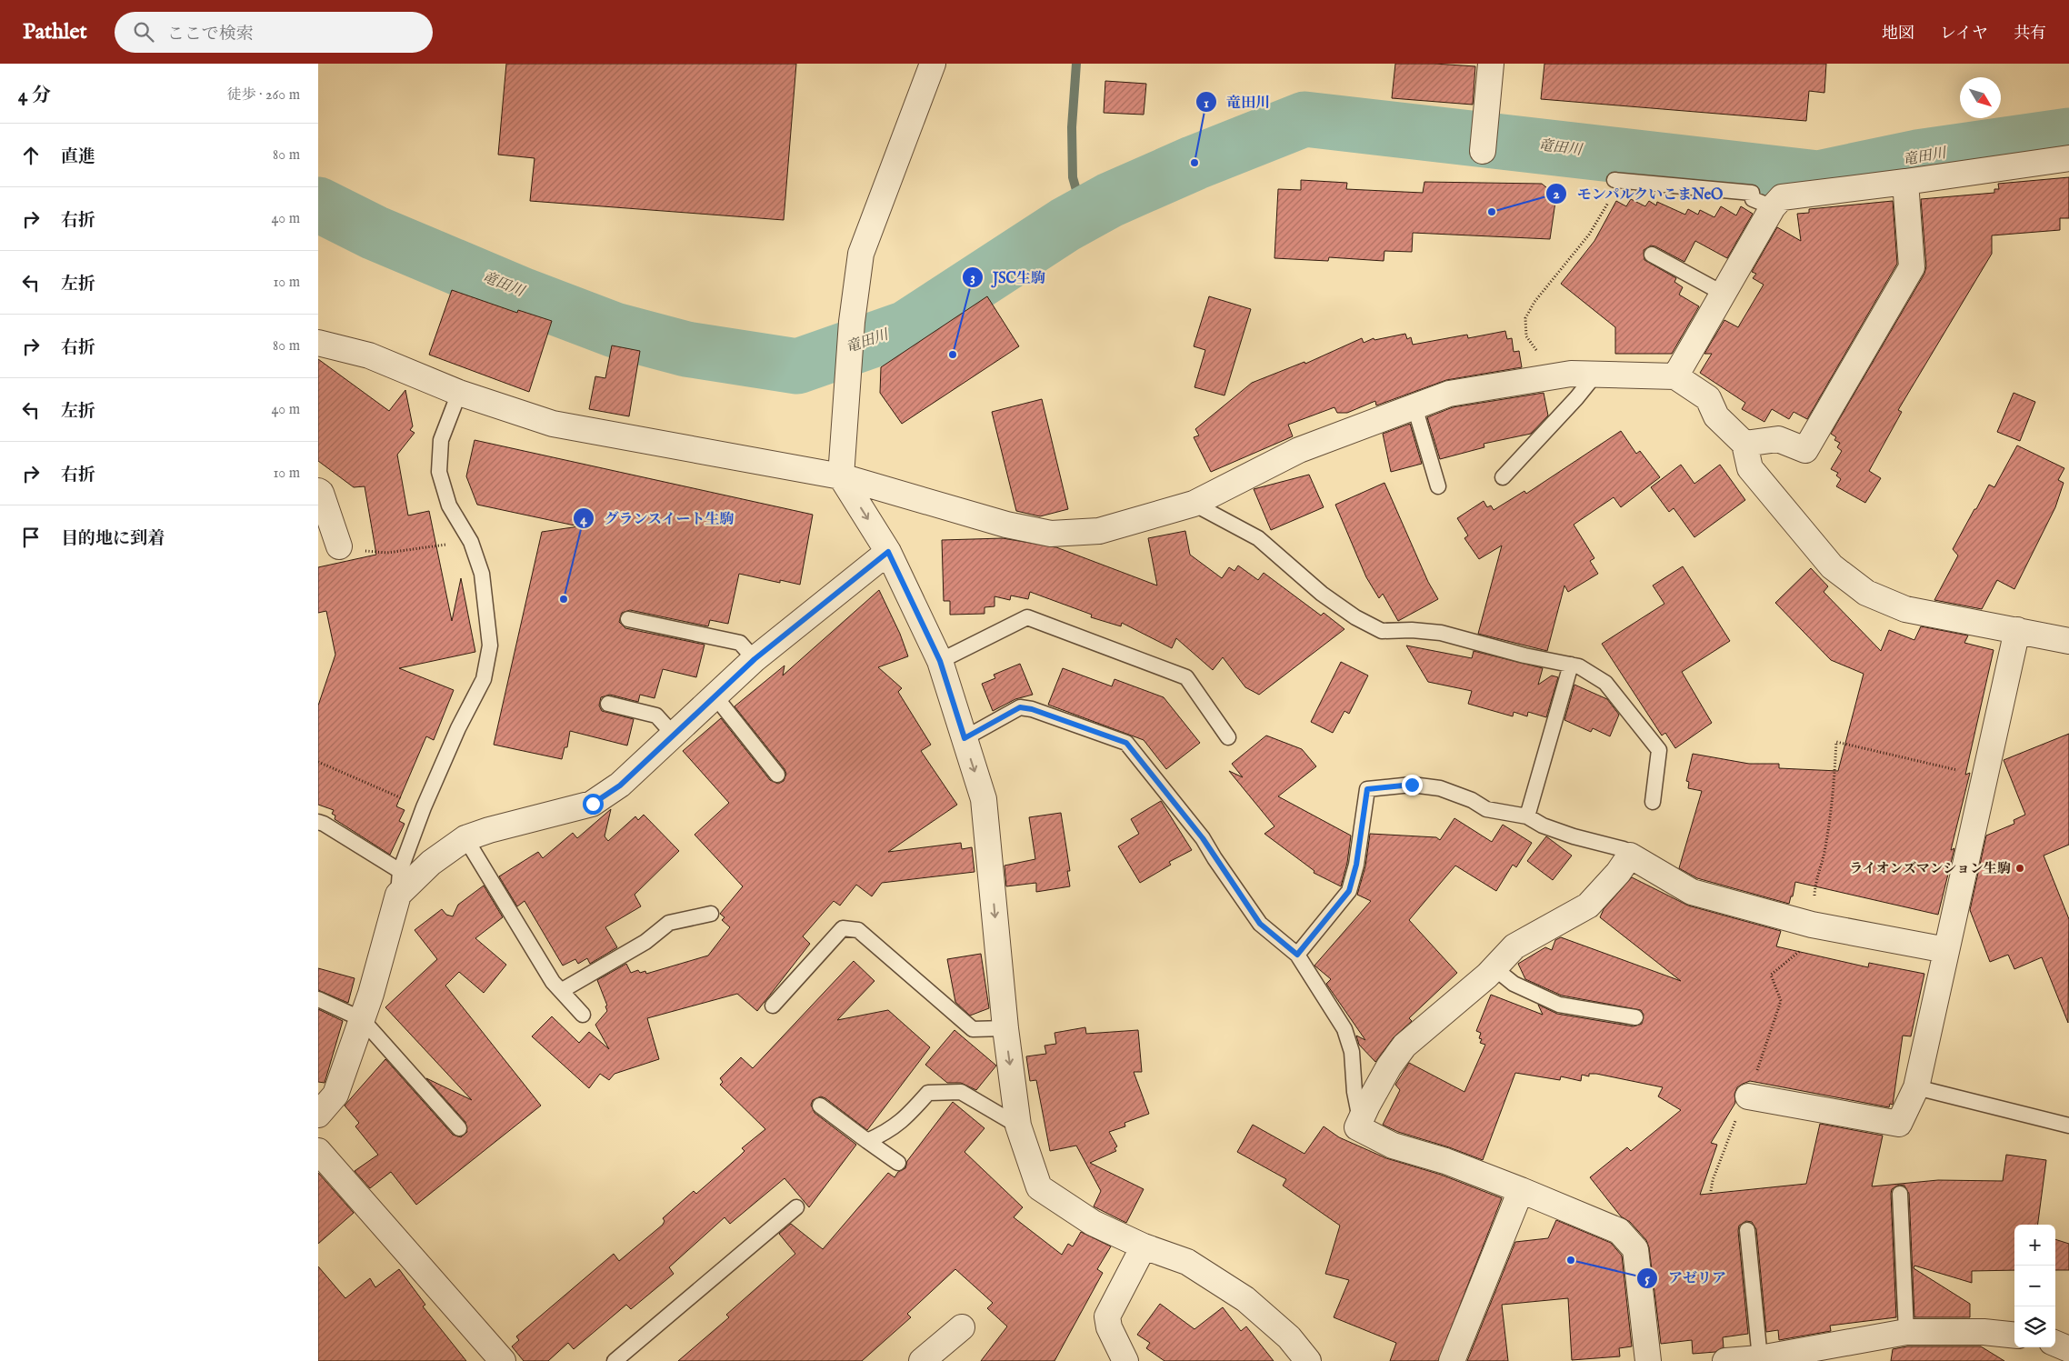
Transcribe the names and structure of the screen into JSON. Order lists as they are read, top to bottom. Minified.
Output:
{"water":["竜田川"],"places":["竜田川","モンパルクいこまNeO","JSC生駒","グランスイート生駒","ライオンズマンション生駒","アゼリア"],"north":"bottom right","page":{"header":"Pathlet","search":"ここで検索","nav":["地図","レイヤ","共有"],"heading":["4 分","徒歩 · 260 m"],"list":[["直進","80 m"],["右折","40 m"],["左折","10 m"],["右折","80 m"],["左折","40 m"],["右折","10 m"],"目的地に到着"],"map_buttons":["+","−"]}}
